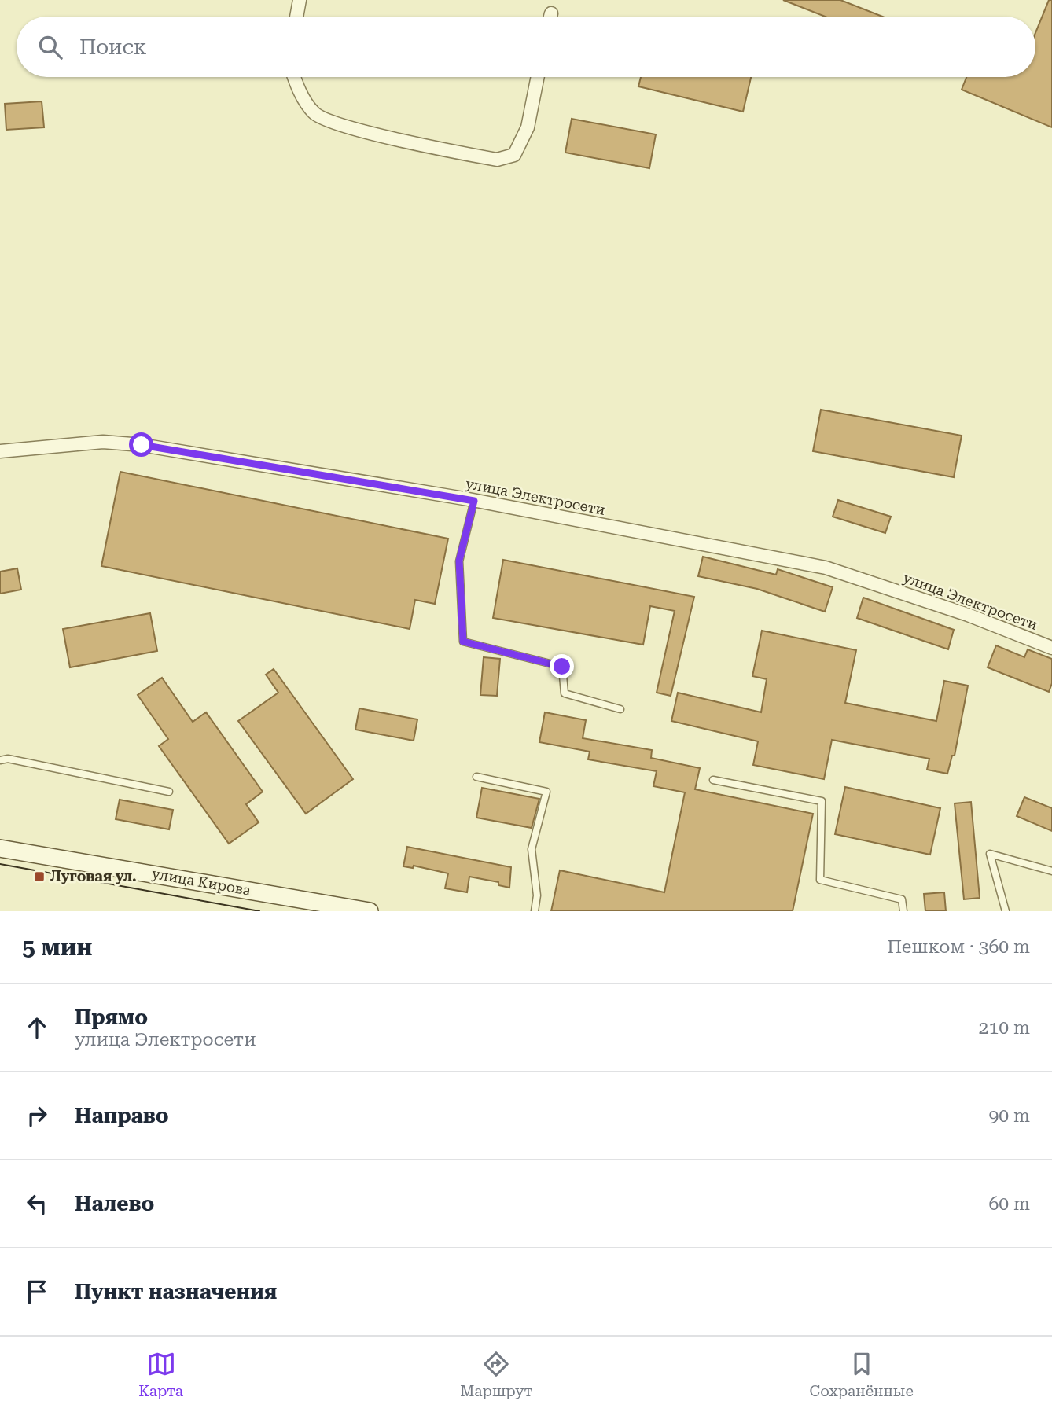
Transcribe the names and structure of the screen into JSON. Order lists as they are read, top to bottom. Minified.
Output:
{"streets":{"main road":["улица Кирова"],"street":["улица Электросети"]},"places":{"transit":["Луговая ул."]},"page":{"search":"Поиск","heading":["5 мин","Пешком · 360 m"],"list":[["Прямо","улица Электросети","210 m"],["Направо","90 m"],["Налево","60 m"],"Пункт назначения"],"nav":["Карта","Маршрут","Сохранённые"]}}
